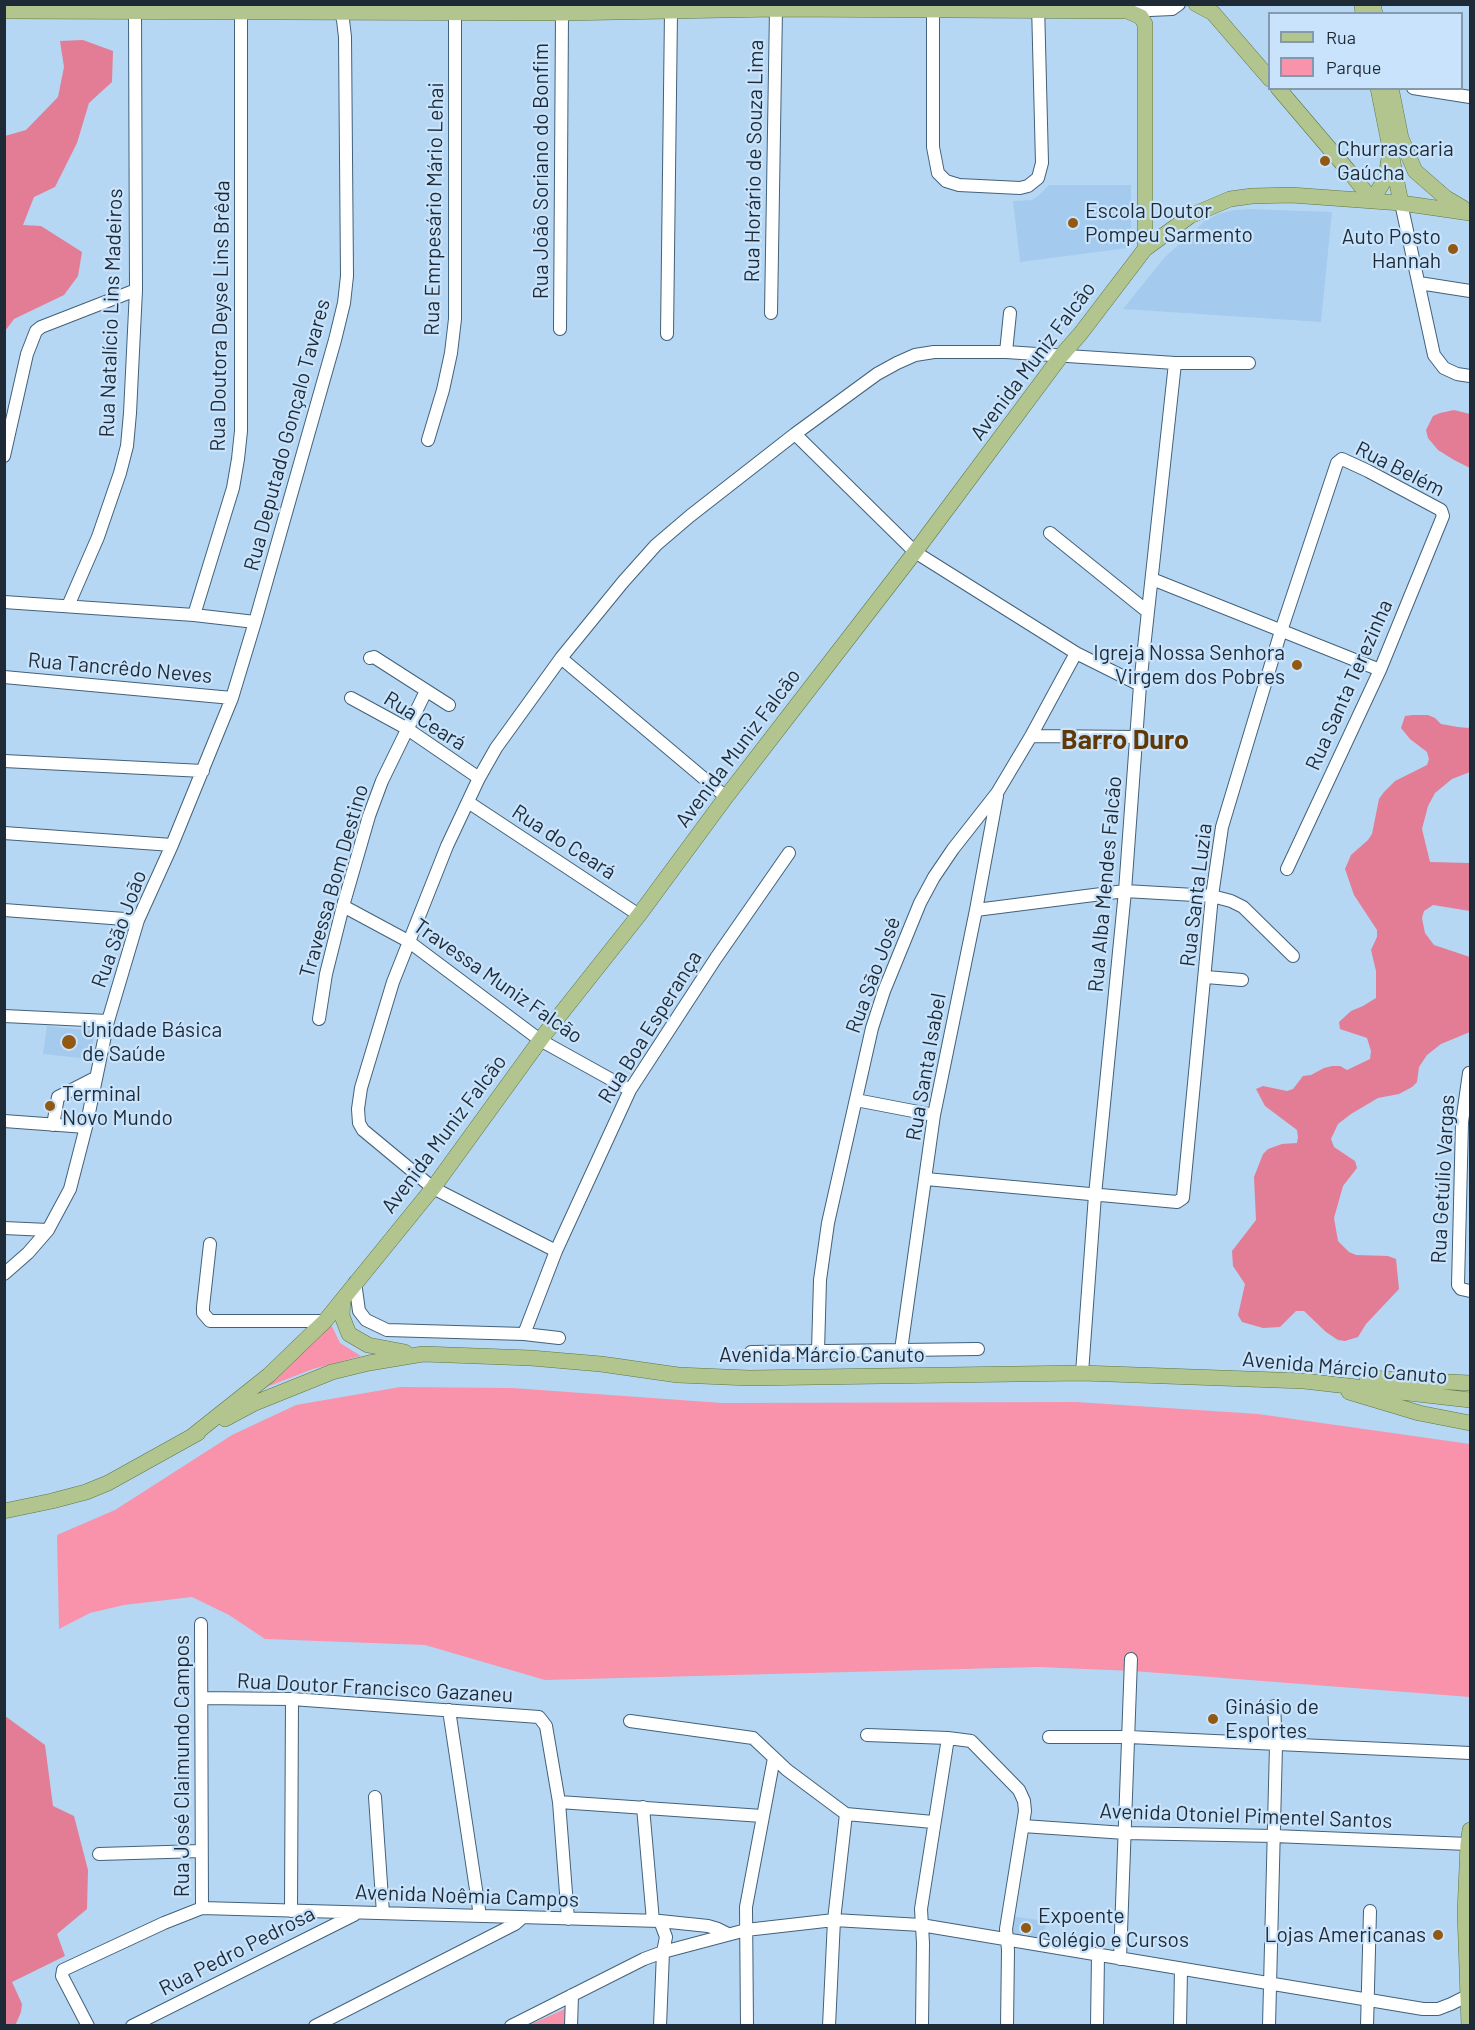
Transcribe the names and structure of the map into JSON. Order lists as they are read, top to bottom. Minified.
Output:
{"streets":{"main road":["Avenida Muniz Falcão","Avenida Márcio Canuto"],"street":["Rua Horário de Souza Lima","Rua João Soriano do Bonfim","Rua Emrpesário Mário Lehai","Rua Natalício Lins Madeiros","Rua Doutora Deyse Lins Brêda","Rua Deputado Gonçalo Tavares","Rua Belém","Rua Tancrêdo Neves","Rua Santa Terezinha","Rua Ceará","Rua do Ceará","Travessa Bom Destino","Rua Alba Mendes Falcão","Rua Santa Luzia","Rua São João","Rua São José","Travessa Muniz Falcão","Rua Boa Esperança","Rua Santa Isabel","Rua Getúlio Vargas","Rua Doutor Francisco Gazaneu","Rua José Claimundo Campos","Avenida Otoniel Pimentel Santos","Avenida Noêmia Campos","Rua Pedro Pedrosa"]},"crossings":[["Avenida Muniz Falcão","Rua do Ceará"],["Avenida Muniz Falcão","Travessa Muniz Falcão"],["Avenida Muniz Falcão","Avenida Márcio Canuto"],["Rua Deputado Gonçalo Tavares","Rua São João"],["Rua Belém","Rua Santa Terezinha"],["Rua Belém","Rua Santa Luzia"],["Rua Tancrêdo Neves","Rua São João"],["Rua Ceará","Travessa Bom Destino"],["Travessa Bom Destino","Travessa Muniz Falcão"],["Rua Alba Mendes Falcão","Rua Santa Luzia"],["Rua Alba Mendes Falcão","Avenida Márcio Canuto"],["Rua São José","Rua Santa Isabel"],["Travessa Muniz Falcão","Rua Boa Esperança"],["Rua Doutor Francisco Gazaneu","Rua José Claimundo Campos"],["Rua José Claimundo Campos","Avenida Noêmia Campos"],["Avenida Noêmia Campos","Rua Pedro Pedrosa"]],"districts":["Barro Duro"],"places":["Churrascaria Gaúcha","Escola Doutor Pompeu Sarmento","Auto Posto Hannah","Igreja Nossa Senhora Virgem dos Pobres","Unidade Básica de Saúde","Terminal Novo Mundo","Ginásio de Esportes","Expoente Colégio e Cursos","Lojas Americanas"],"legend":["Rua","Parque"]}
